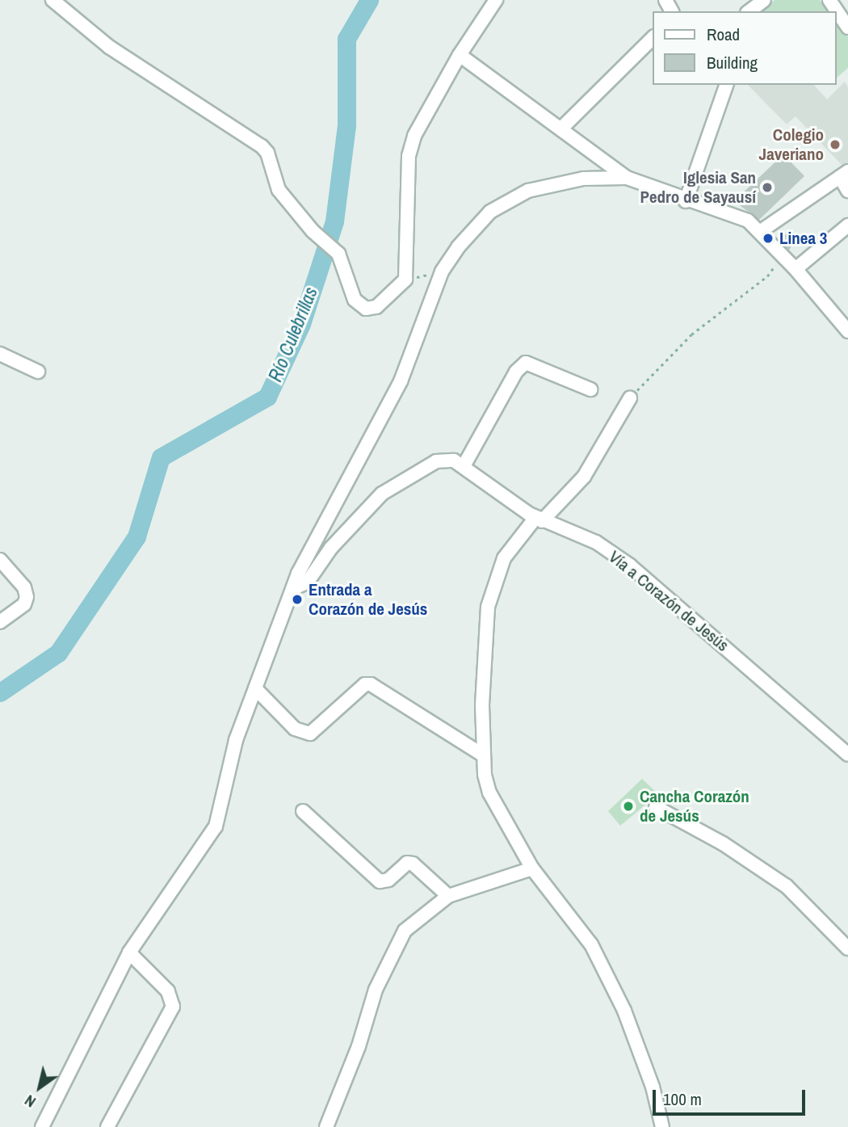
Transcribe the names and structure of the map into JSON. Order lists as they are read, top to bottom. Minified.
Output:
{"streets":{"street":["Vía a Corazón de Jesús"]},"water":["Río Culebrillas"],"places":["Colegio Javeriano","Iglesia San Pedro de Sayausí","Linea 3","Entrada a Corazón de Jesús","Cancha Corazón de Jesús"],"legend":["Road","Building"],"scale_bar":"100 m","north":"bottom left"}
